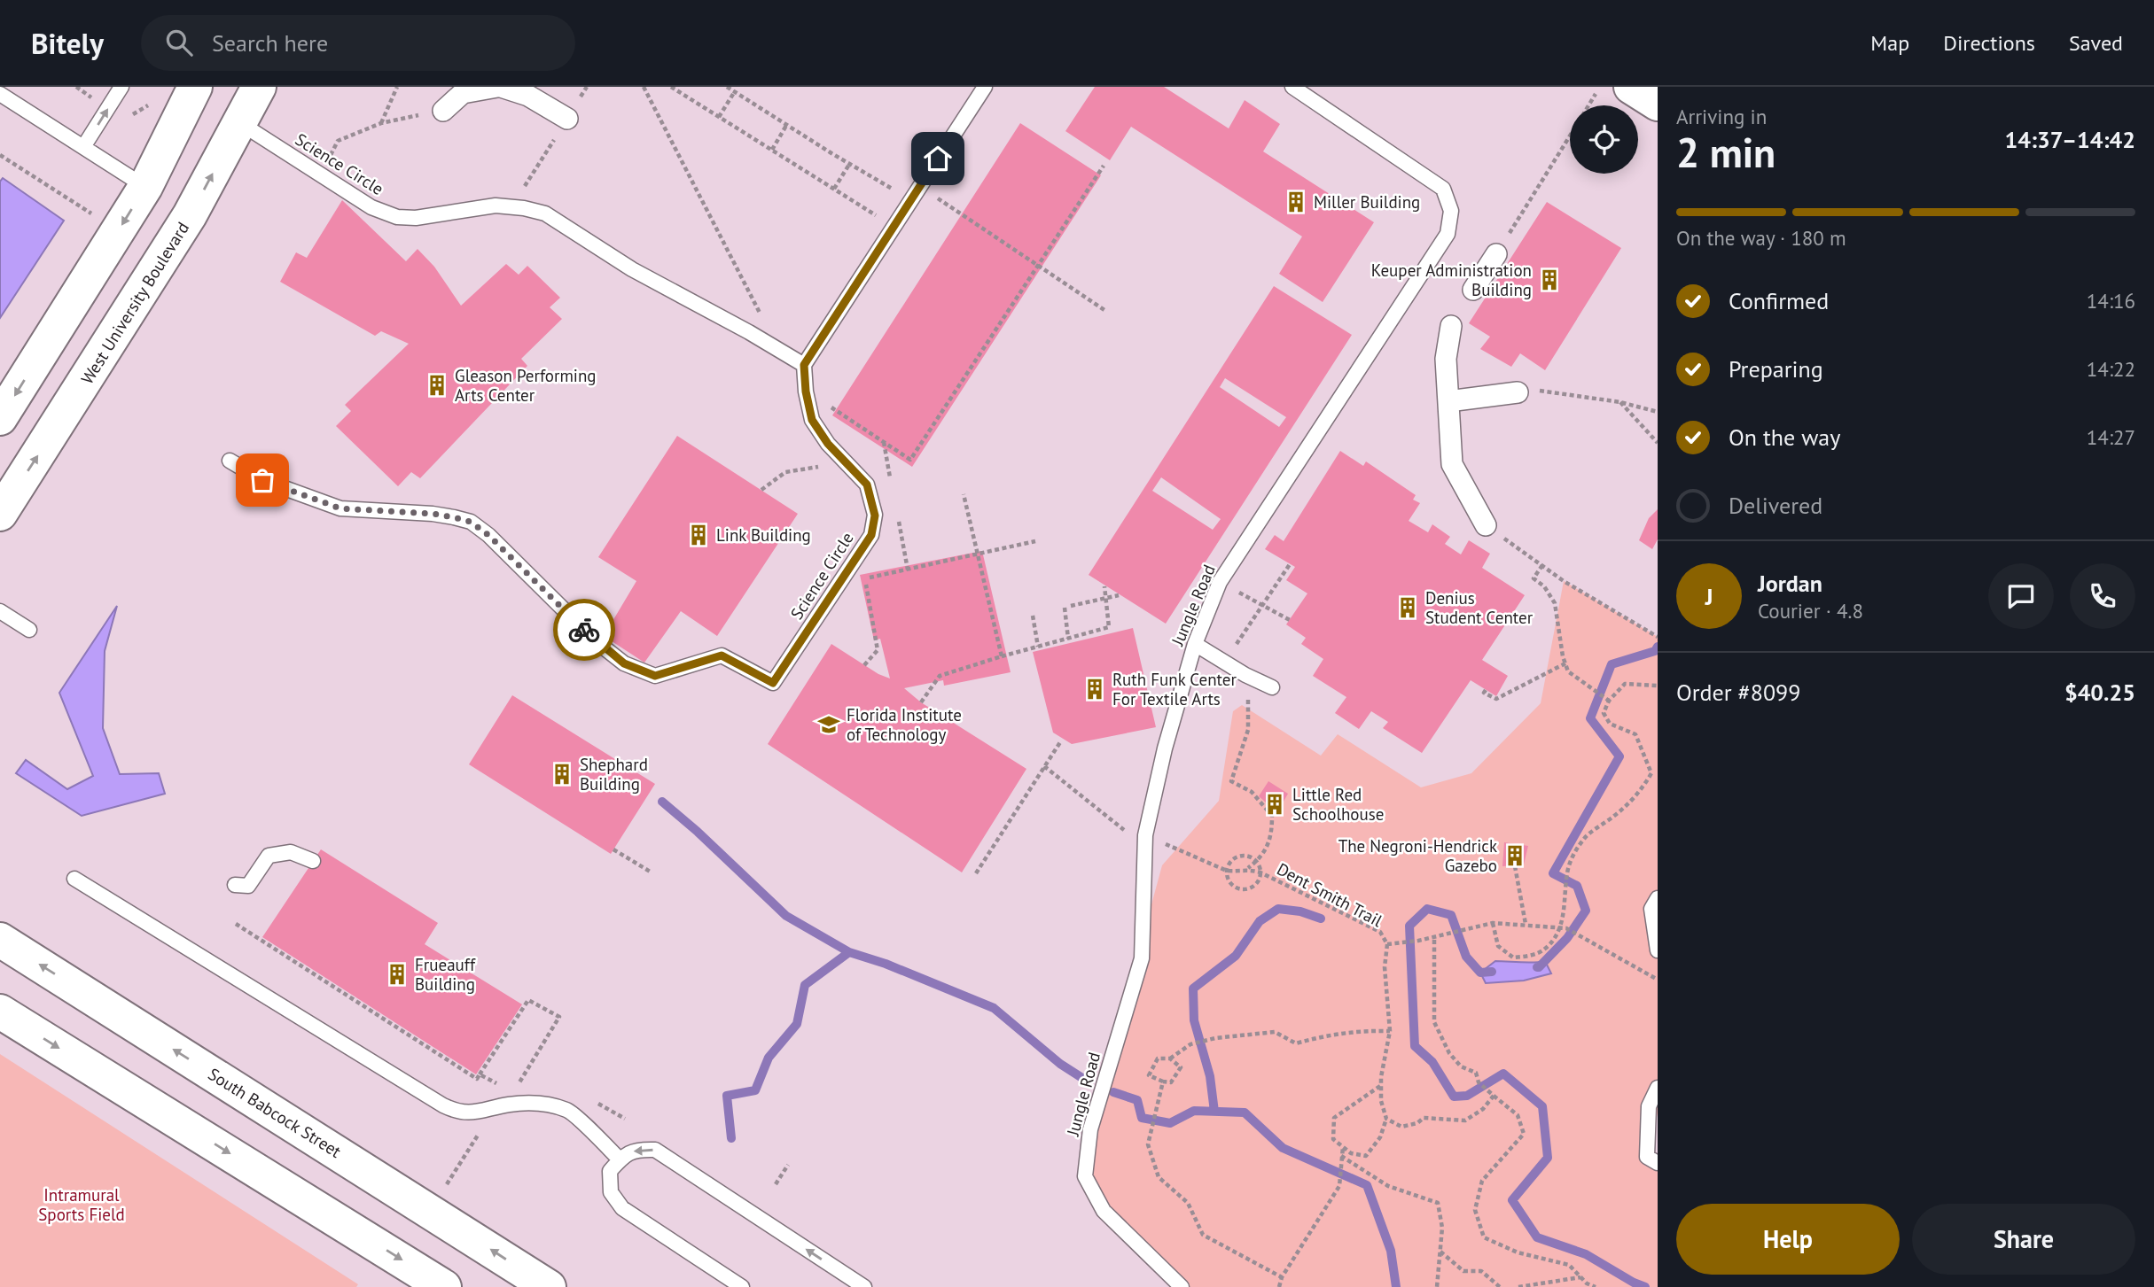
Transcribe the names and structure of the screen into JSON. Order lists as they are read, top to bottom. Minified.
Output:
{"streets":{"main road":["West University Boulevard","South Babcock Street"],"lane":["Science Circle","Jungle Road"],"path":["Dent Smith Trail"]},"crossings":[["Science Circle","West University Boulevard"]],"parks":["Intramural Sports Field"],"places":{"building":["Miller Building","Keuper Administration Building","Gleason Performing Arts Center","Link Building","Denius Student Center","Ruth Funk Center For Textile Arts","Shephard Building","Little Red Schoolhouse","The Negroni-Hendrick Gazebo","Frueauff Building"],"school or university":["Florida Institute of Technology"]},"page":{"header":"Bitely","search":"Search here","nav":["Map","Directions","Saved"],"heading":["2 min","Arriving in","14:37–14:42"],"panel":["Jordan","Courier · 4.8","Order #8099","$40.25"],"bar":"On the way · 180 m","list":[["Confirmed","14:16"],["Preparing","14:22"],["On the way","14:27"],"Delivered"],"round":"J","buttons":["Help","Share"]}}
